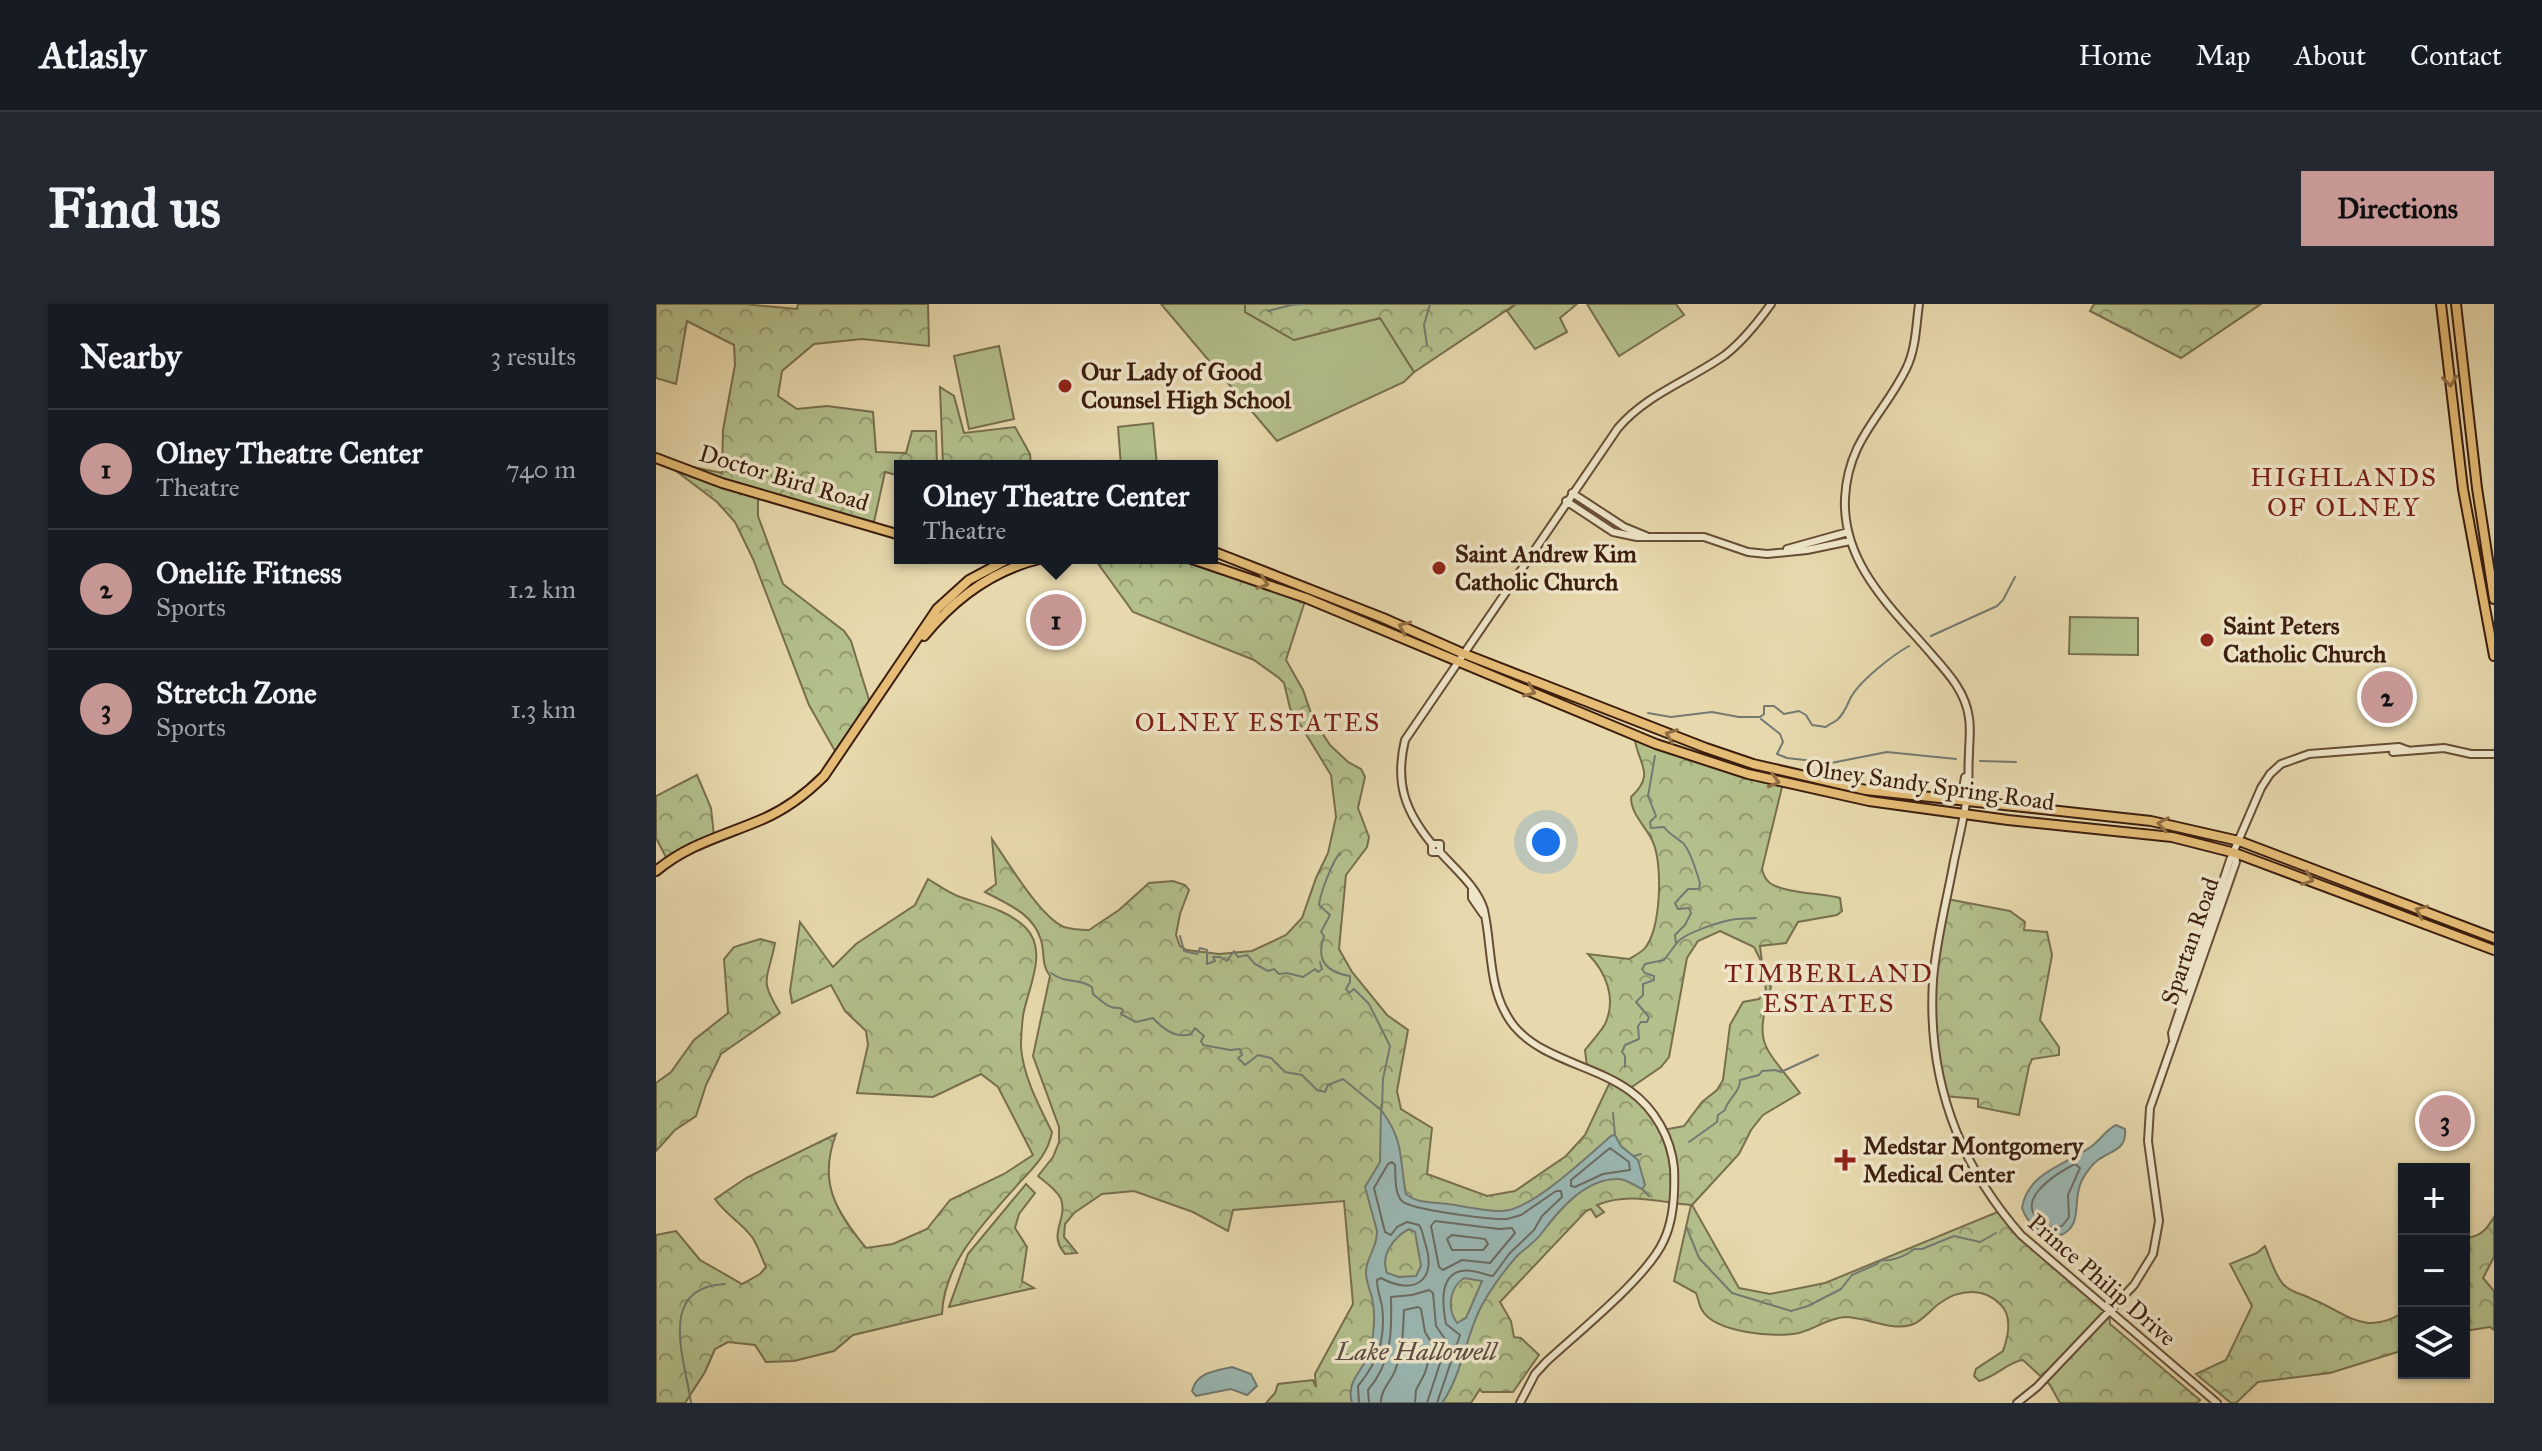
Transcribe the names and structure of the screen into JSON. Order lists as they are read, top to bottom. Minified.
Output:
{"streets":{"main road":["Doctor Bird Road","Olney Sandy Spring Road"],"street":["Spartan Road","Prince Philip Drive"]},"crossings":[["Olney Sandy Spring Road","Spartan Road"],["Olney Sandy Spring Road","Prince Philip Drive"],["Spartan Road","Prince Philip Drive"]],"districts":["HIGHLANDS OF OLNEY","OLNEY ESTATES","TIMBERLAND ESTATES"],"water":["Lake Hallowell"],"places":{"other":["Our Lady of Good Counsel High School","Saint Andrew Kim Catholic Church","Saint Peters Catholic Church"],"health":["Medstar Montgomery Medical Center"]},"page":{"header":"Atlasly","nav":["Home","Map","About","Contact"],"buttons":"Directions","title":"Find us","heading":["Nearby","3 results"],"list":[{"mark":"1","name":"Olney Theatre Center","note":"Theatre","value":"740 m"},{"mark":"2","name":"Onelife Fitness","note":"Sports","value":"1.2 km"},{"mark":"3","name":"Stretch Zone","note":"Sports","value":"1.3 km"}],"popup":["Olney Theatre Center","Theatre"],"pins":["1","2","3"],"map_buttons":["+","−"]}}
